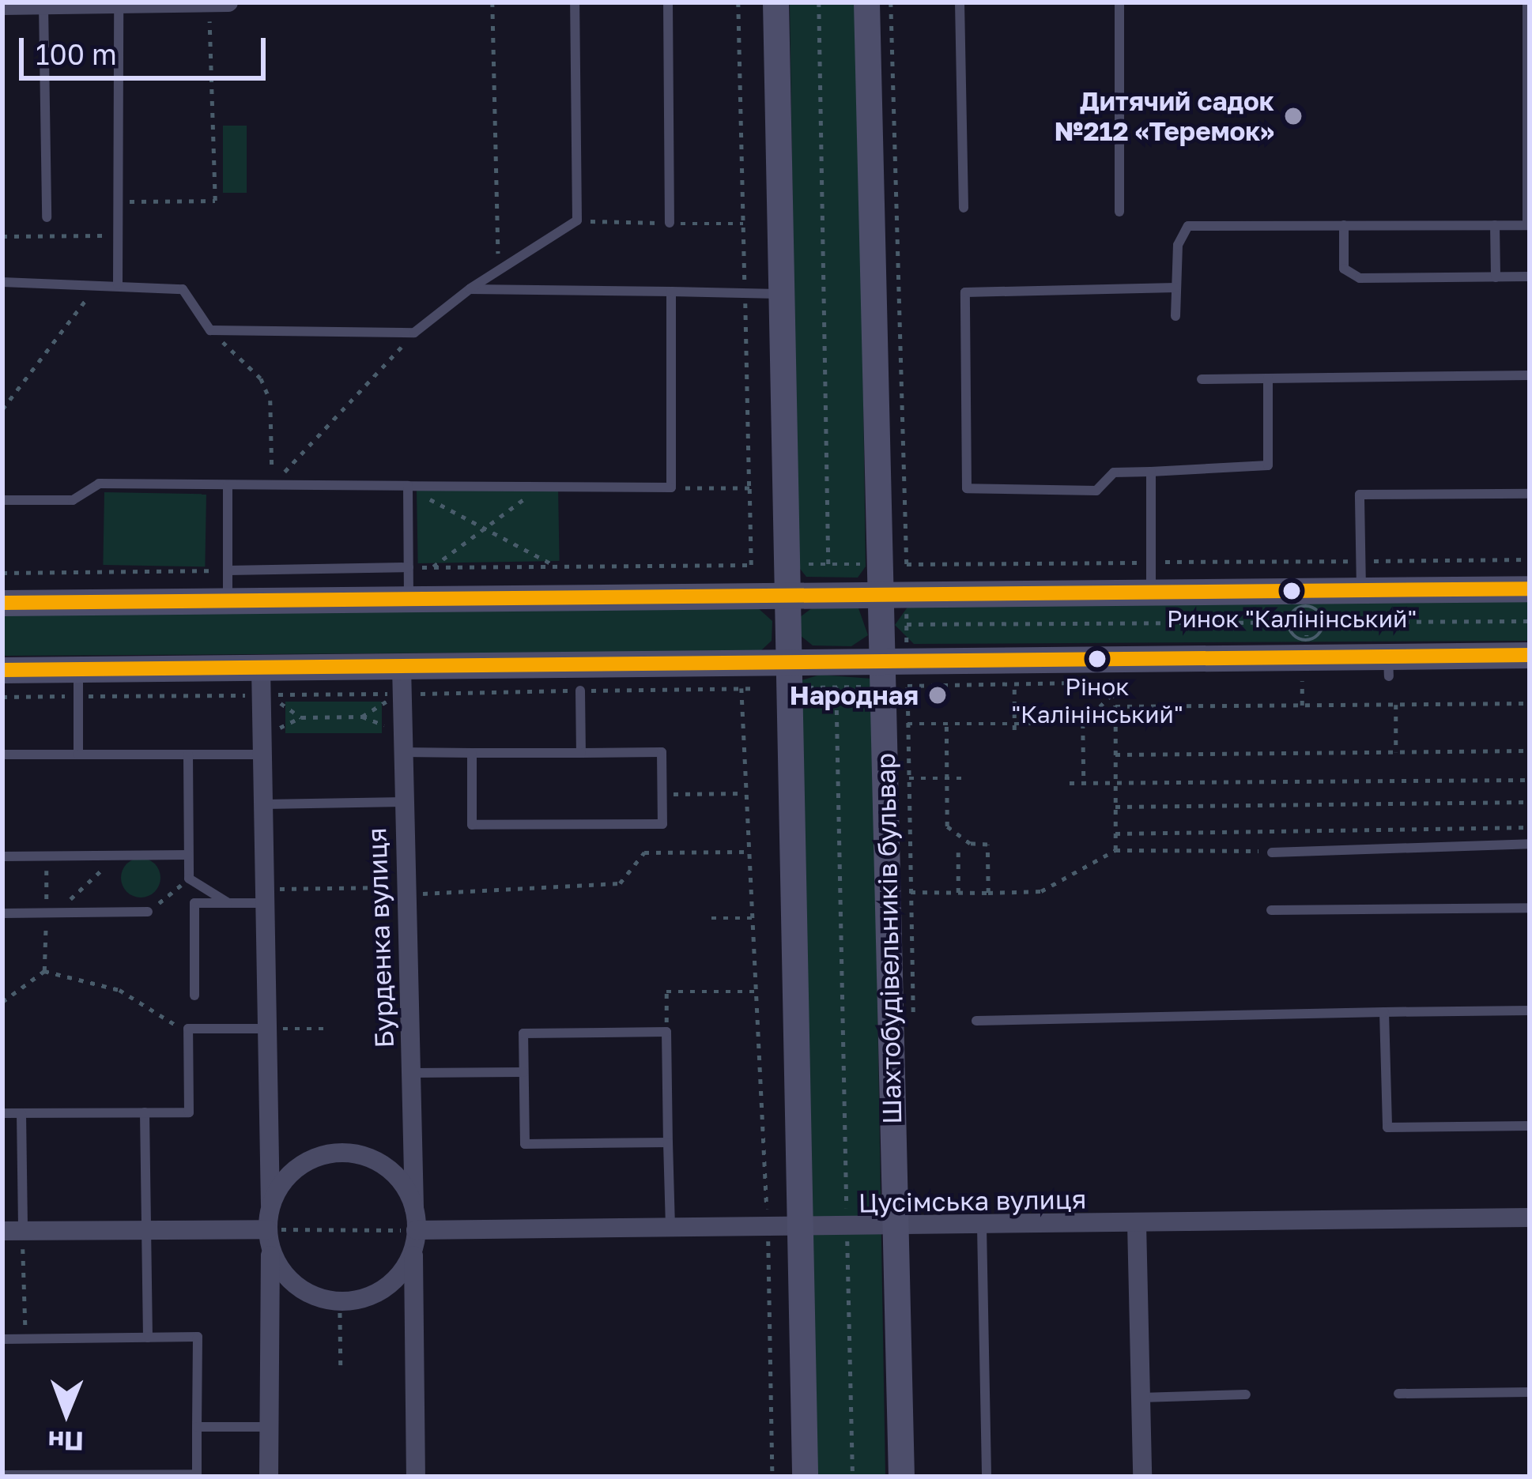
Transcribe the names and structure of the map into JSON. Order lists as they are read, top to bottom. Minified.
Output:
{"streets":{"main road":["Шахтобудівельників бульвар"],"street":["Бурденка вулиця","Цусімська вулиця"]},"crossings":[["Бурденка вулиця","Цусімська вулиця"],["Шахтобудівельників бульвар","Цусімська вулиця"]],"places":["Дитячий садок №212 «Теремок»","Ринок \"Калінінський\"","Рінок \"Калінінський\"","Народная"],"scale_bar":"100 m","north":"bottom"}
